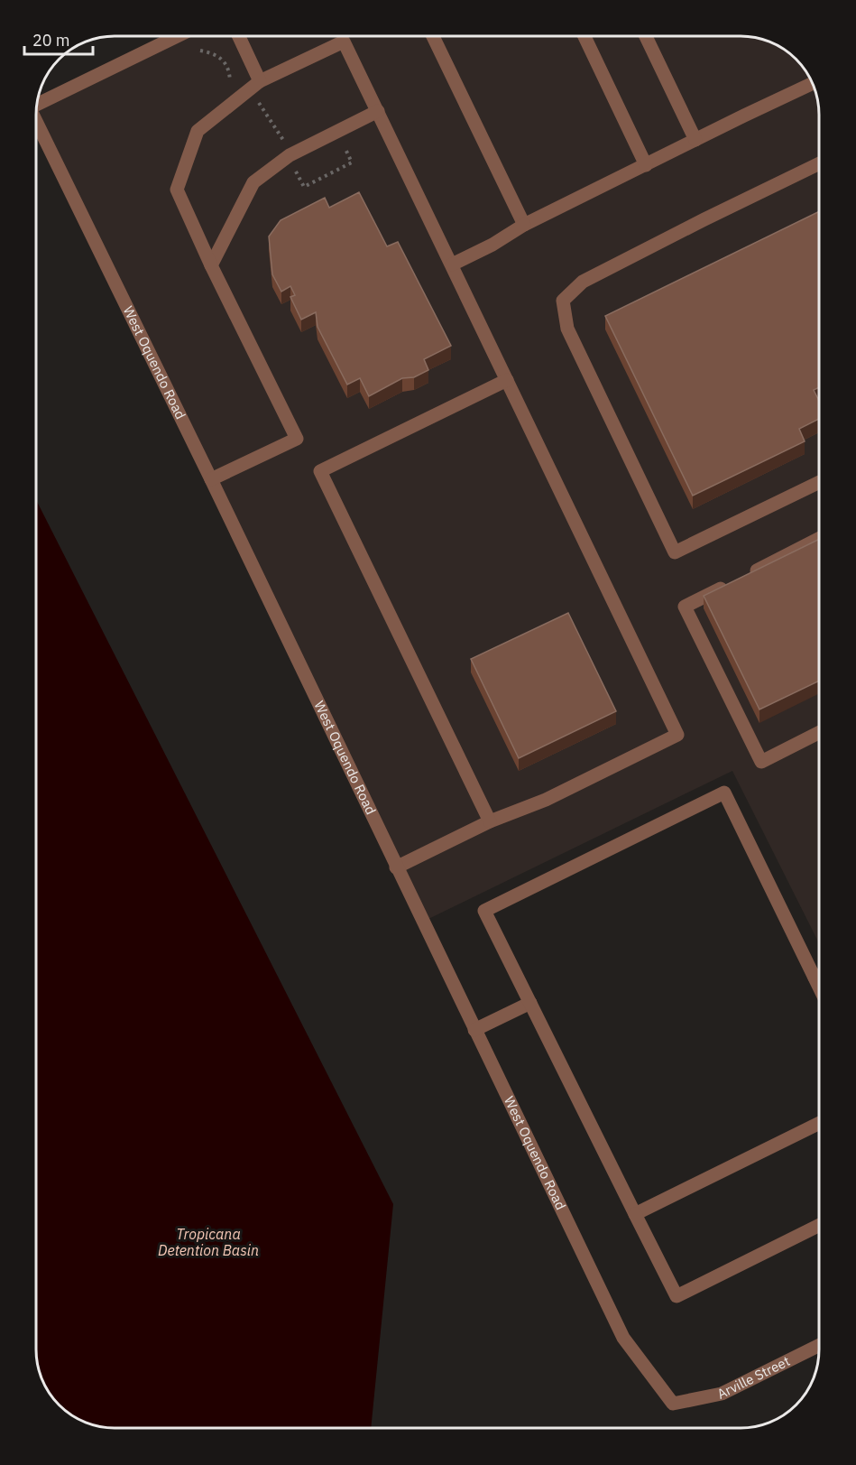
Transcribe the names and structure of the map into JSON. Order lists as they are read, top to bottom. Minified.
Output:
{"streets":{"street":["West Oquendo Road","Arville Street"]},"crossings":[["West Oquendo Road","Arville Street"]],"water":["Tropicana Detention Basin"],"scale_bar":"20 m"}
